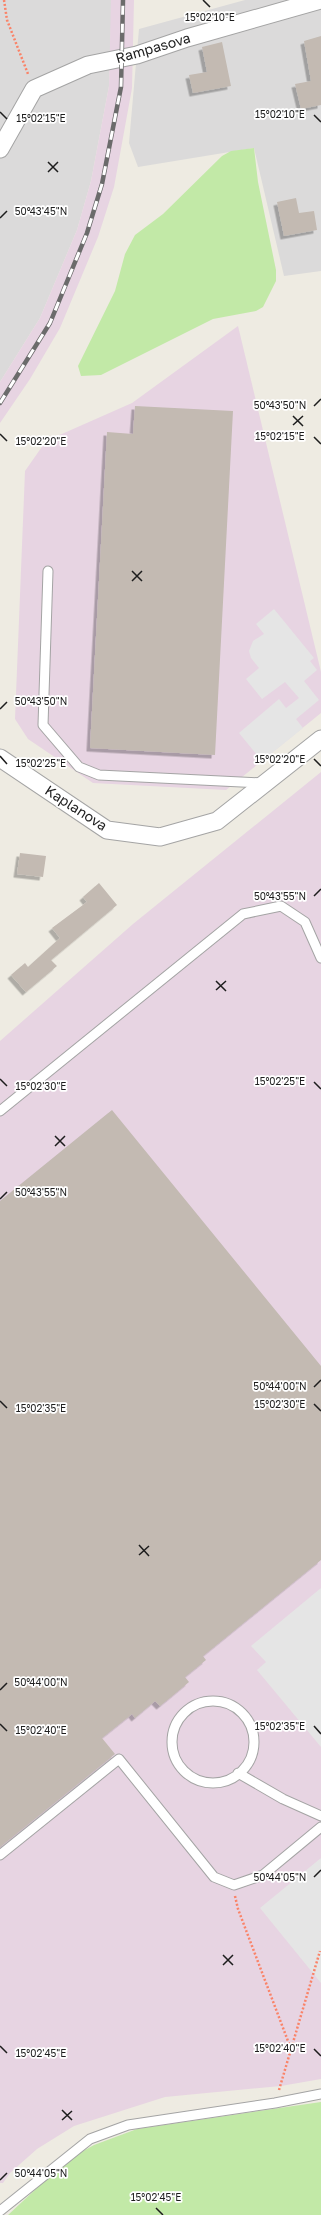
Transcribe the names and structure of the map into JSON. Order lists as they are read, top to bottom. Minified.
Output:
{"streets":{"street":["Rampasova","Kaplanova"]},"coordinates":["15°02'10\"E","15°02'15\"E","50°43'45\"N","50°43'50\"N","15°02'20\"E","15°02'25\"E","50°43'55\"N","15°02'30\"E","50°44'00\"N","15°02'35\"E","15°02'40\"E","50°44'05\"N","15°02'45\"E"]}
